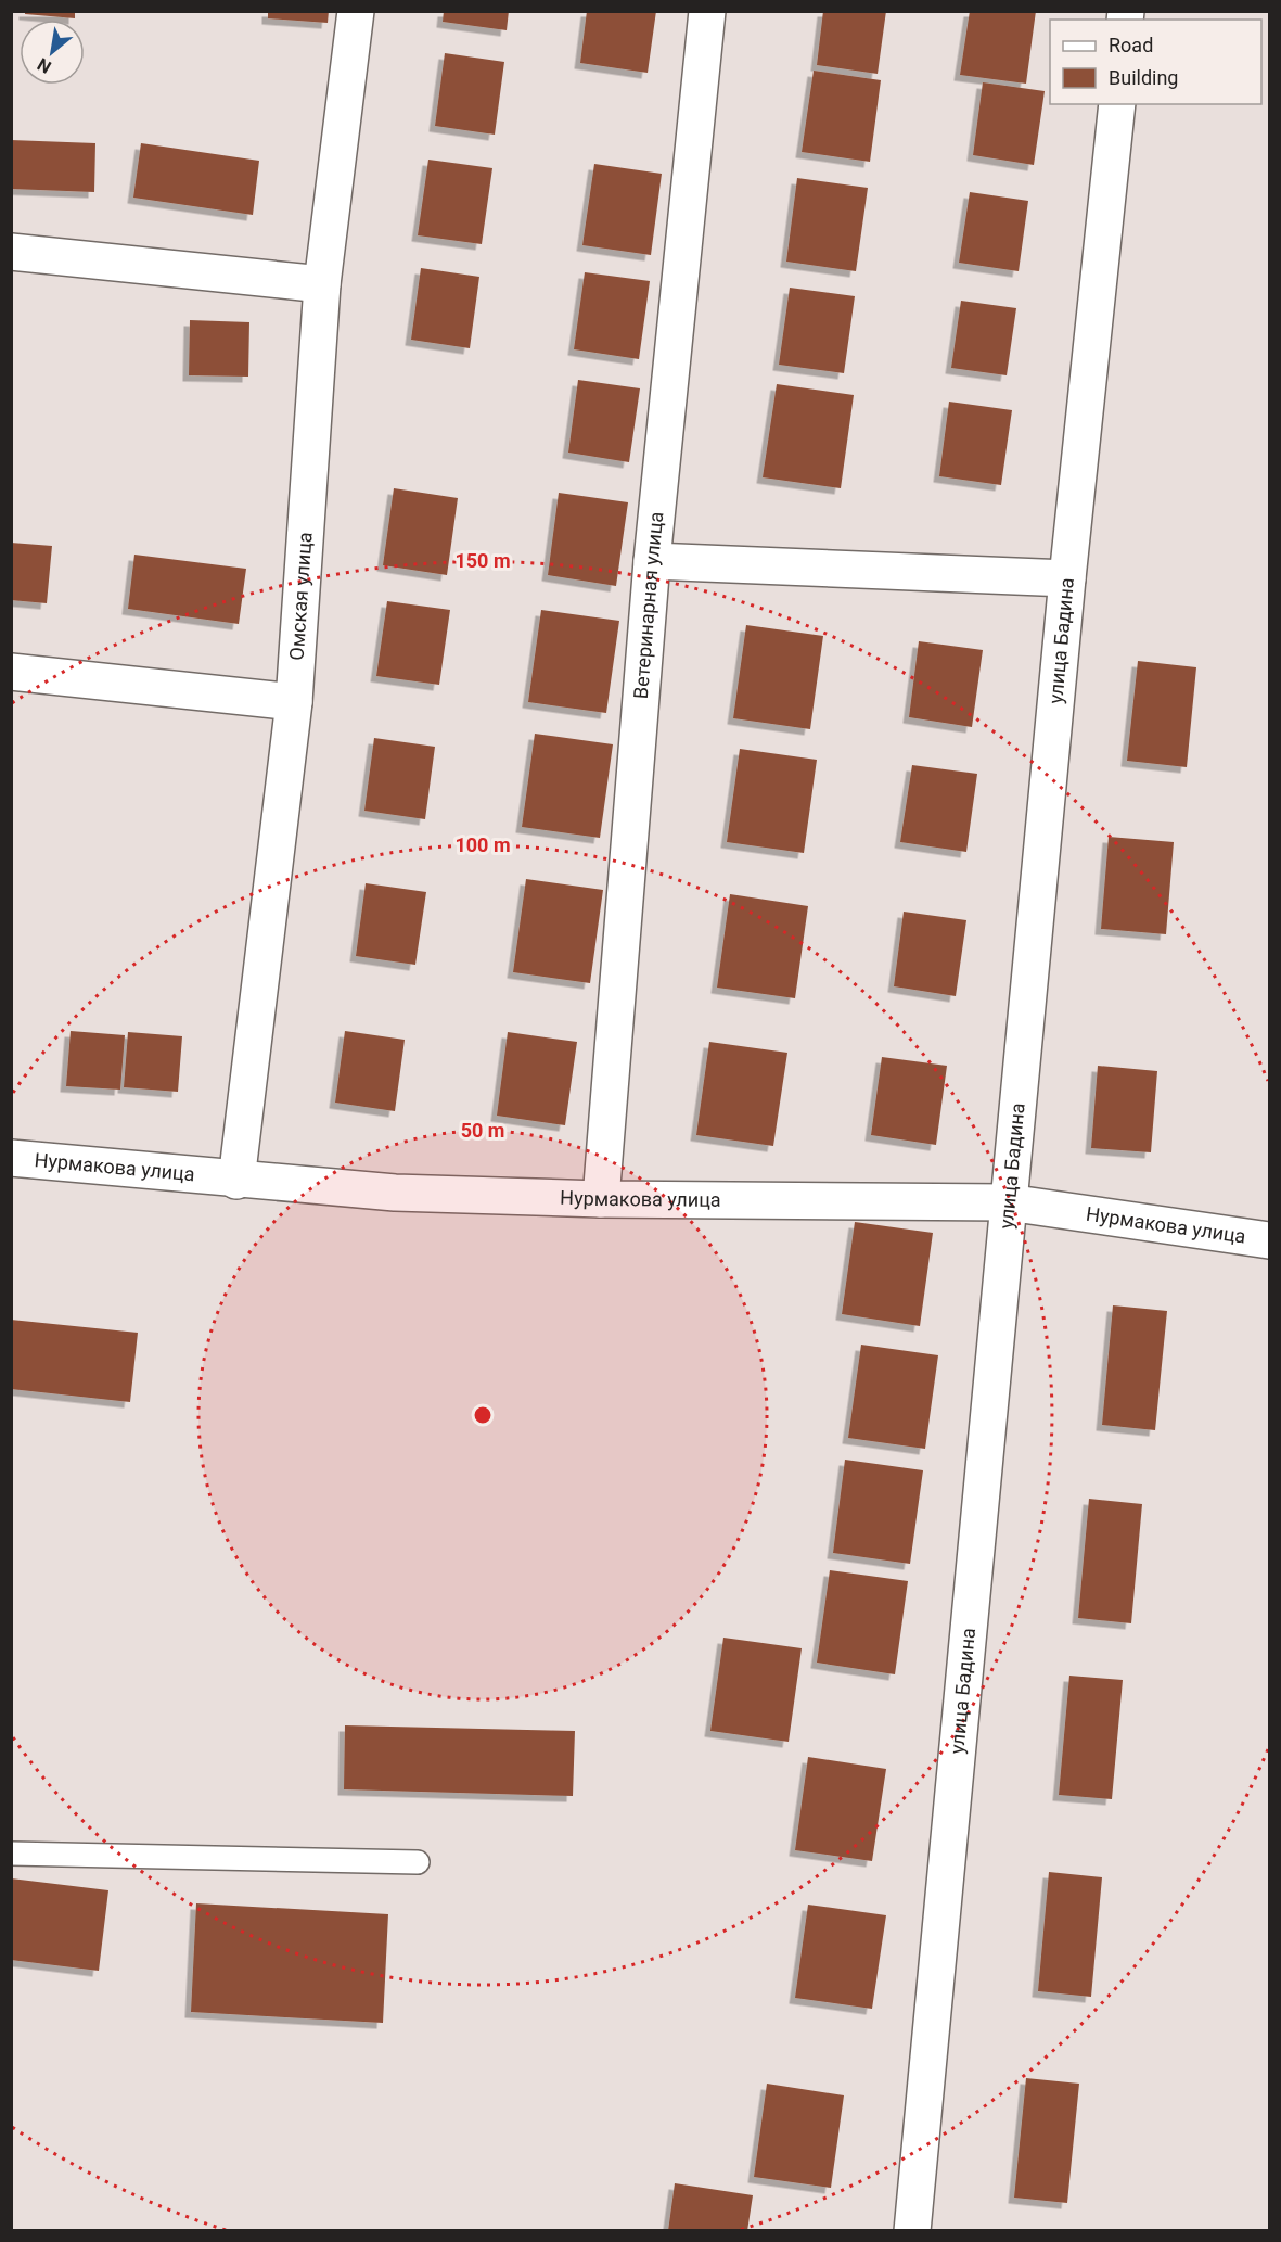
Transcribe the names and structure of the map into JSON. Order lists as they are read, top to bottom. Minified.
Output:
{"streets":{"street":["Омская улица","Ветеринарная улица","улица Бадина","Нурмакова улица"]},"crossings":[["Омская улица","Нурмакова улица"],["Ветеринарная улица","Нурмакова улица"],["улица Бадина","Нурмакова улица"]],"legend":["Road","Building"],"north":"bottom left","rings":["150 m","100 m","50 m"]}
